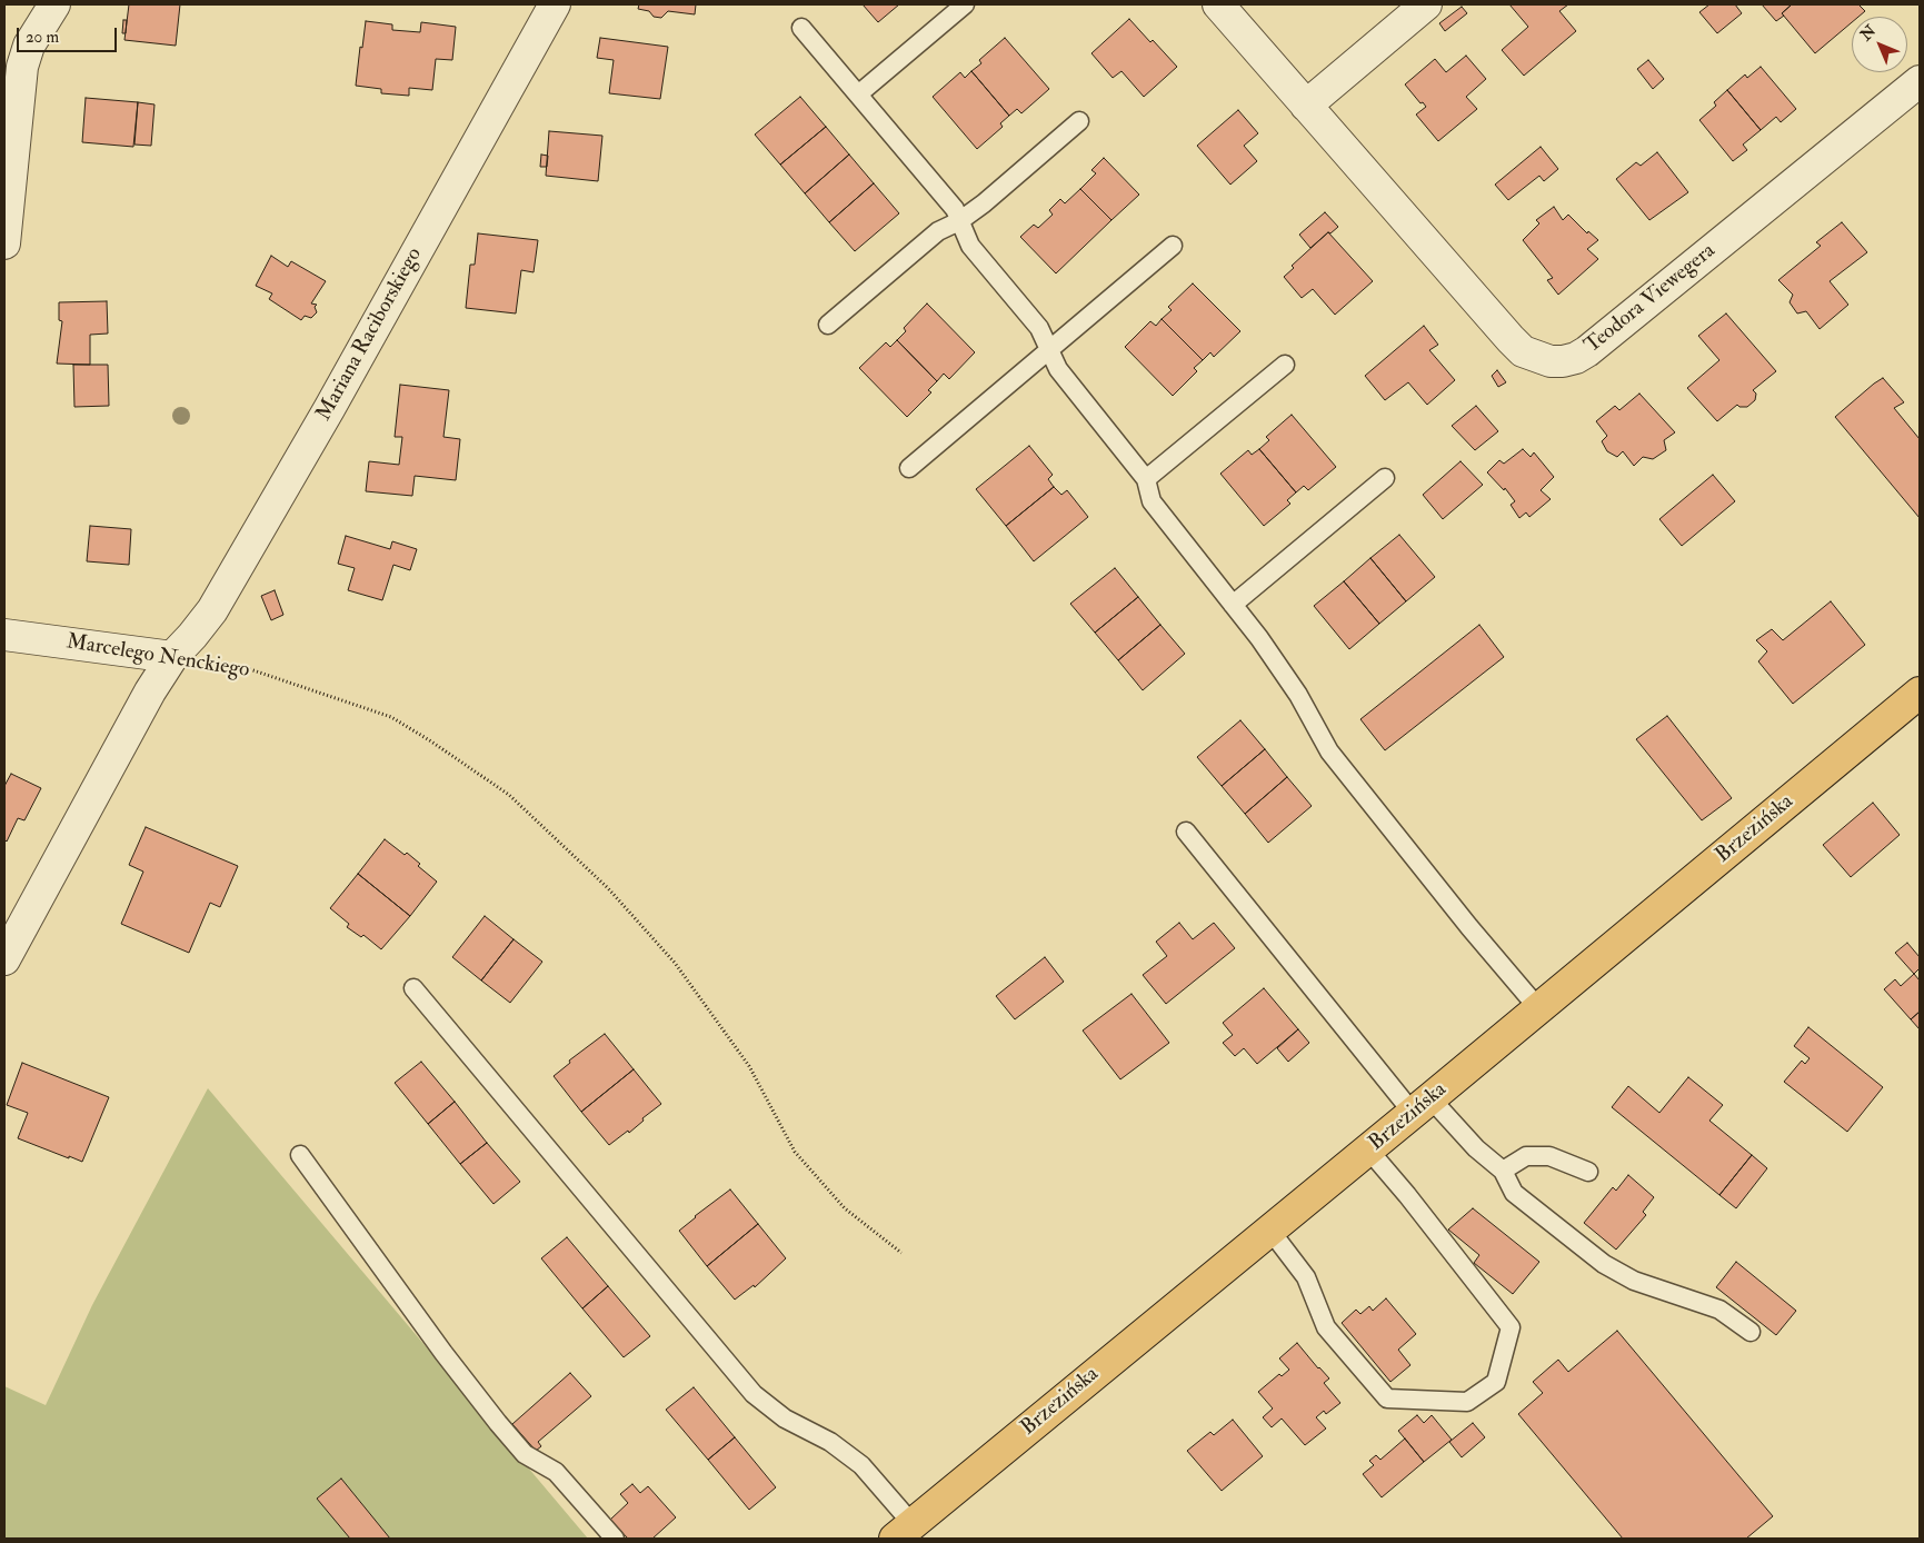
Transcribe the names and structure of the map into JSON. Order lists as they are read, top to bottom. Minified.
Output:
{"streets":{"main road":["Brzezińska"],"street":["Teodora Viewegera","Mariana Raciborskiego","Marcelego Nenckiego"]},"crossings":[["Mariana Raciborskiego","Marcelego Nenckiego"]],"scale_bar":"20 m","north":"top left"}
